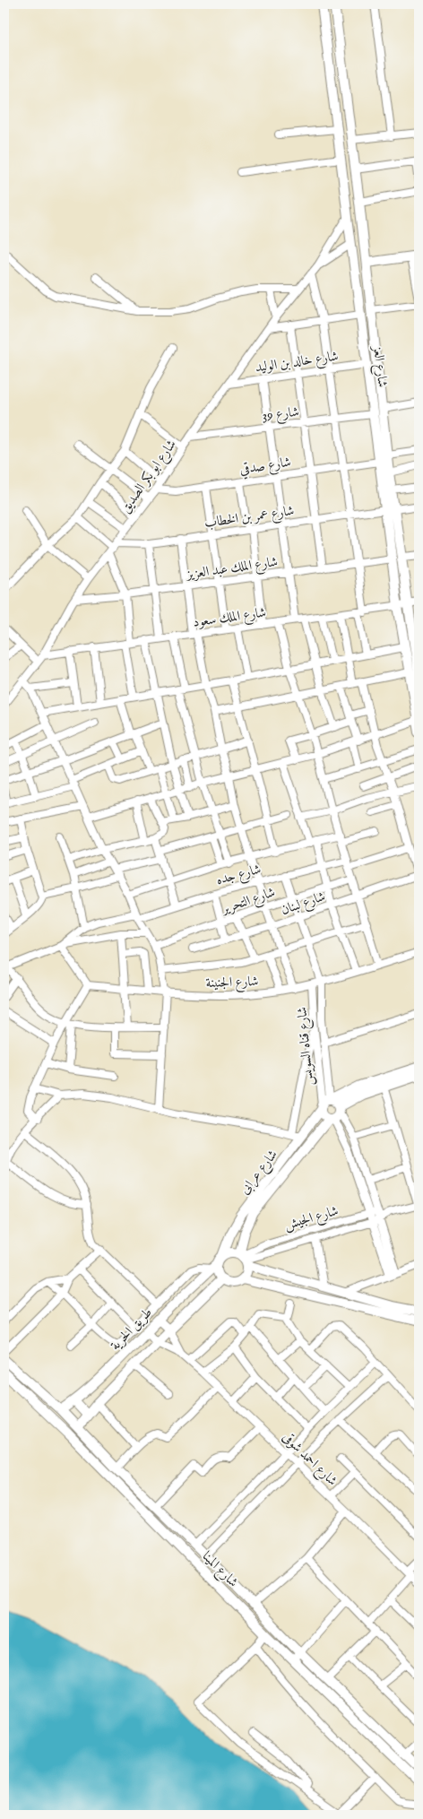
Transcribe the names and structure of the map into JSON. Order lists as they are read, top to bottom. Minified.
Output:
{"streets":{"main road":["شارع العز","شارع عرابى","طريق الحرية","شارع المينا"],"street":["شارع خالد بن الوليد","شارع 39","شارع صدقي","شارع ابو بكر الصديق","شارع عمر بن الخطاب","شارع الملك عبد العزيز","شارع الملك سعود","شارع جده","شارع التحرير","شارع لبنان","شارع الجنينة","شارع قناه السويس","شارع الجيش","شارع احمد شوقى"]},"crossings":[["شارع خالد بن الوليد","شارع العز"],["شارع خالد بن الوليد","شارع ابو بكر الصديق"],["شارع العز","شارع 39"],["شارع العز","شارع صدقي"],["شارع العز","شارع ابو بكر الصديق"],["شارع العز","شارع عمر بن الخطاب"],["شارع العز","شارع الملك عبد العزيز"],["شارع العز","شارع الملك سعود"],["شارع 39","شارع ابو بكر الصديق"],["شارع صدقي","شارع ابو بكر الصديق"],["شارع ابو بكر الصديق","شارع عمر بن الخطاب"],["شارع ابو بكر الصديق","شارع الملك عبد العزيز"],["شارع ابو بكر الصديق","شارع الملك سعود"],["شارع جده","شارع قناه السويس"],["شارع التحرير","شارع قناه السويس"],["شارع لبنان","شارع قناه السويس"],["شارع الجنينة","شارع قناه السويس"],["شارع قناه السويس","شارع عرابى"],["شارع عرابى","شارع الجيش"],["شارع عرابى","طريق الحرية"],["شارع الجيش","طريق الحرية"],["طريق الحرية","شارع احمد شوقى"],["طريق الحرية","شارع المينا"]]}
